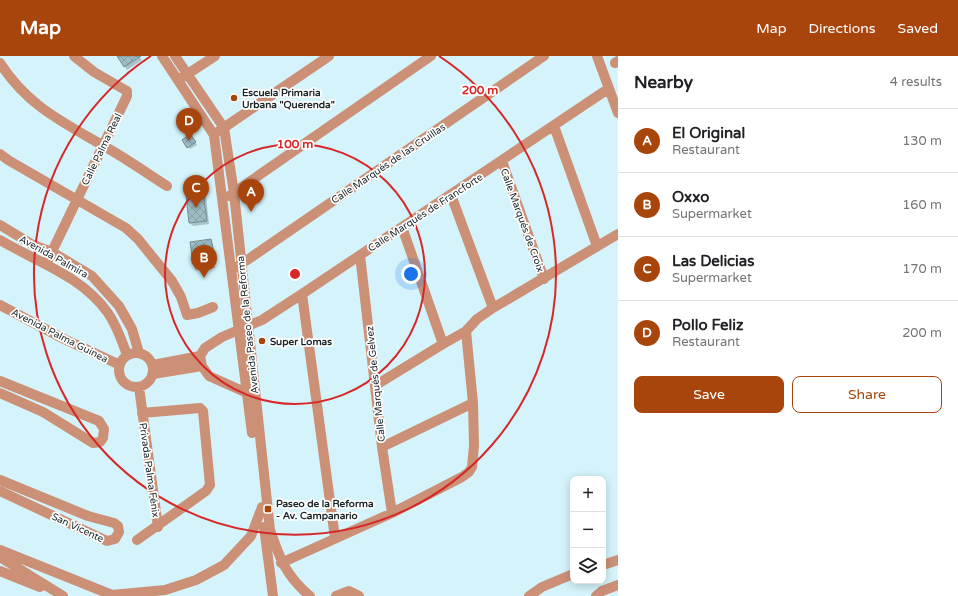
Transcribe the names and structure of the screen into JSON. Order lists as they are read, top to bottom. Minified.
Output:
{"streets":{"street":["Calle Palma Real","Calle Marqués de las Cruillas","Calle Marqués de Francforte","Calle Marqués de Croix","Avenida Palmira","Avenida Paseo de la Reforma","Avenida Palma Guinea","Calle Marqués de Gelvez","Privada Palma Fénix","San Vicente"]},"crossings":[["Calle Palma Real","Avenida Palmira"],["Calle Marqués de las Cruillas","Avenida Paseo de la Reforma"],["Calle Marqués de Francforte","Calle Marqués de Croix"],["Calle Marqués de Francforte","Avenida Paseo de la Reforma"],["Calle Marqués de Francforte","Calle Marqués de Gelvez"],["Avenida Palmira","Avenida Palma Guinea"],["Avenida Palmira","Privada Palma Fénix"],["Avenida Palma Guinea","Privada Palma Fénix"]],"places":{"other":["Escuela Primaria Urbana \"Querenda\"","Super Lomas"],"transit":["Paseo de la Reforma - Av. Campanario"]},"page":{"header":"Map","nav":["Map","Directions","Saved"],"heading":["Nearby","4 results"],"pins":["D","C","A","B"],"list":[{"mark":"A","name":"El Original","note":"Restaurant","value":"130 m"},{"mark":"B","name":"Oxxo","note":"Supermarket","value":"160 m"},{"mark":"C","name":"Las Delicias","note":"Supermarket","value":"170 m"},{"mark":"D","name":"Pollo Feliz","note":"Restaurant","value":"200 m"}],"buttons":["Save","Share"],"map_buttons":["+","−"]},"rings":["200 m","100 m"]}
